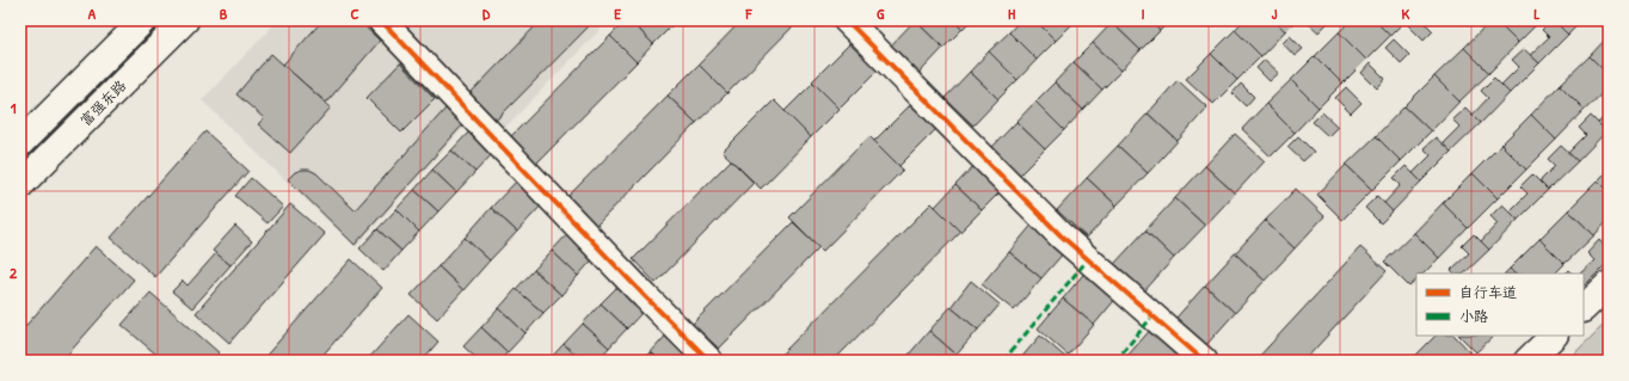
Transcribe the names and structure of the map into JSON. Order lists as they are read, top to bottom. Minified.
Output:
{"streets":{"street":["富强东路"]},"legend":["自行车道","小路"],"grid":{"columns":["A","B","C","D","E","F","G","H","I","J","K","L"],"rows":["1","2"]}}
